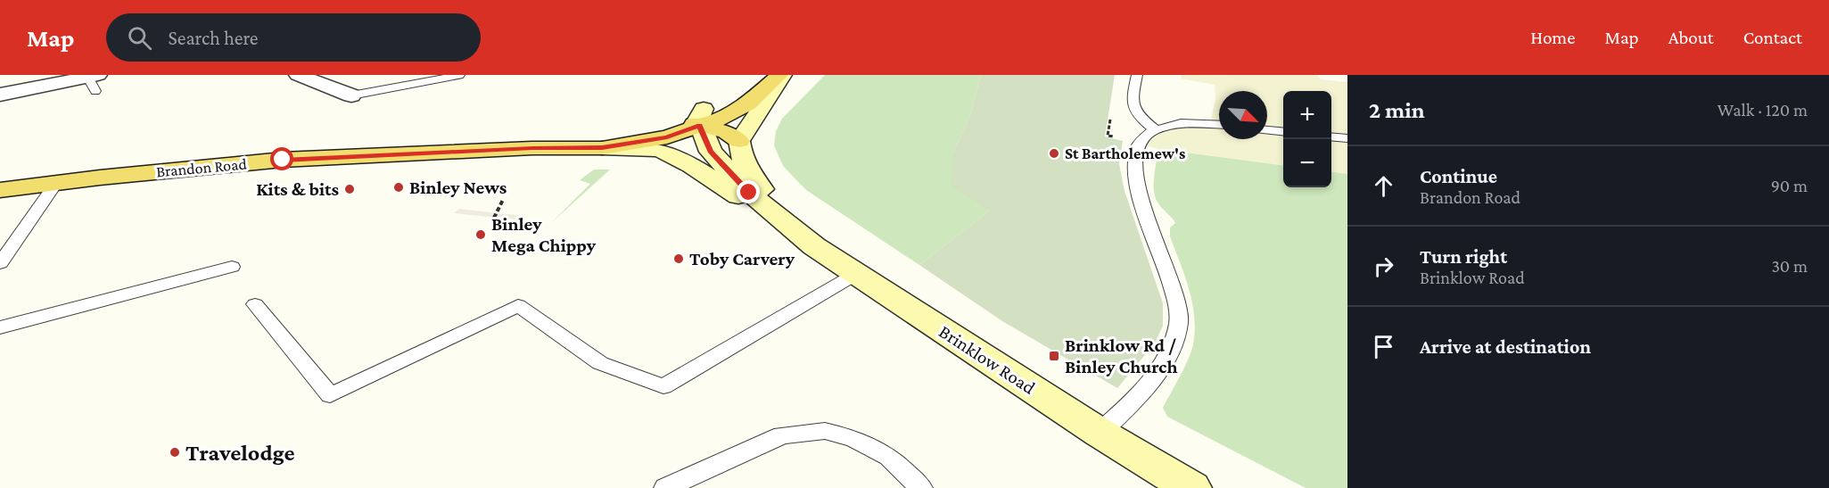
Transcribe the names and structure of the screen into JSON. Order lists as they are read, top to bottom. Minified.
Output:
{"streets":{"main road":["Brandon Road","Brinklow Road"]},"crossings":[["Brandon Road","Brinklow Road"]],"places":{"other":["St Bartholemew's","Binley News","Kits & bits","Binley Mega Chippy","Toby Carvery","Travelodge"],"transit":["Brinklow Rd / Binley Church"]},"north":"bottom right","page":{"header":"Map","search":"Search here","nav":["Home","Map","About","Contact"],"heading":["2 min","Walk · 120 m"],"map_buttons":["+","−"],"list":[["Continue","Brandon Road","90 m"],["Turn right","Brinklow Road","30 m"],"Arrive at destination"]}}
